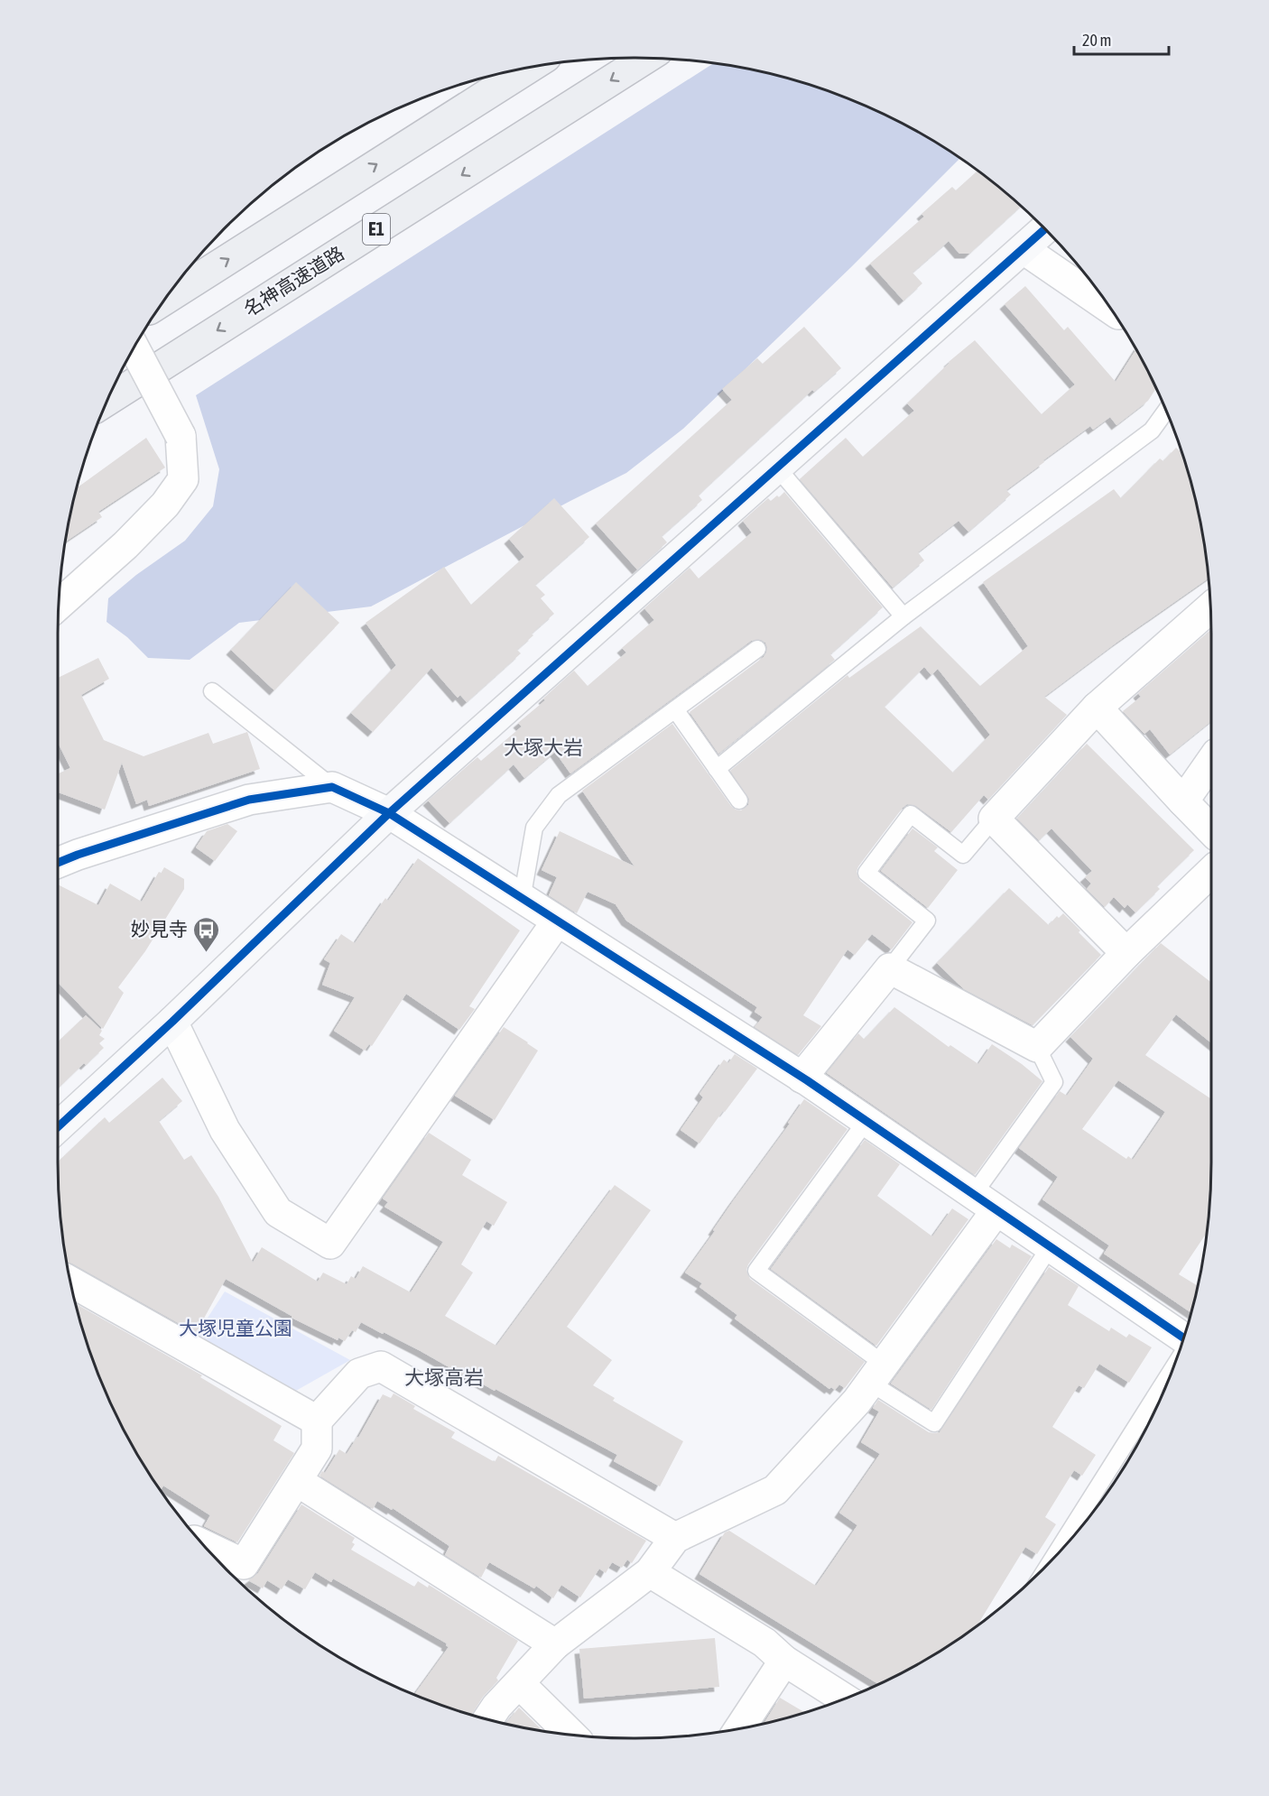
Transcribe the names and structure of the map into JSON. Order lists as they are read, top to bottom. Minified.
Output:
{"streets":{"highway":["E1","名神高速道路"]},"districts":["大塚大岩","大塚高岩"],"parks":["大塚児童公園"],"places":{"bus stop":["妙見寺"]},"scale_bar":"20 m"}
